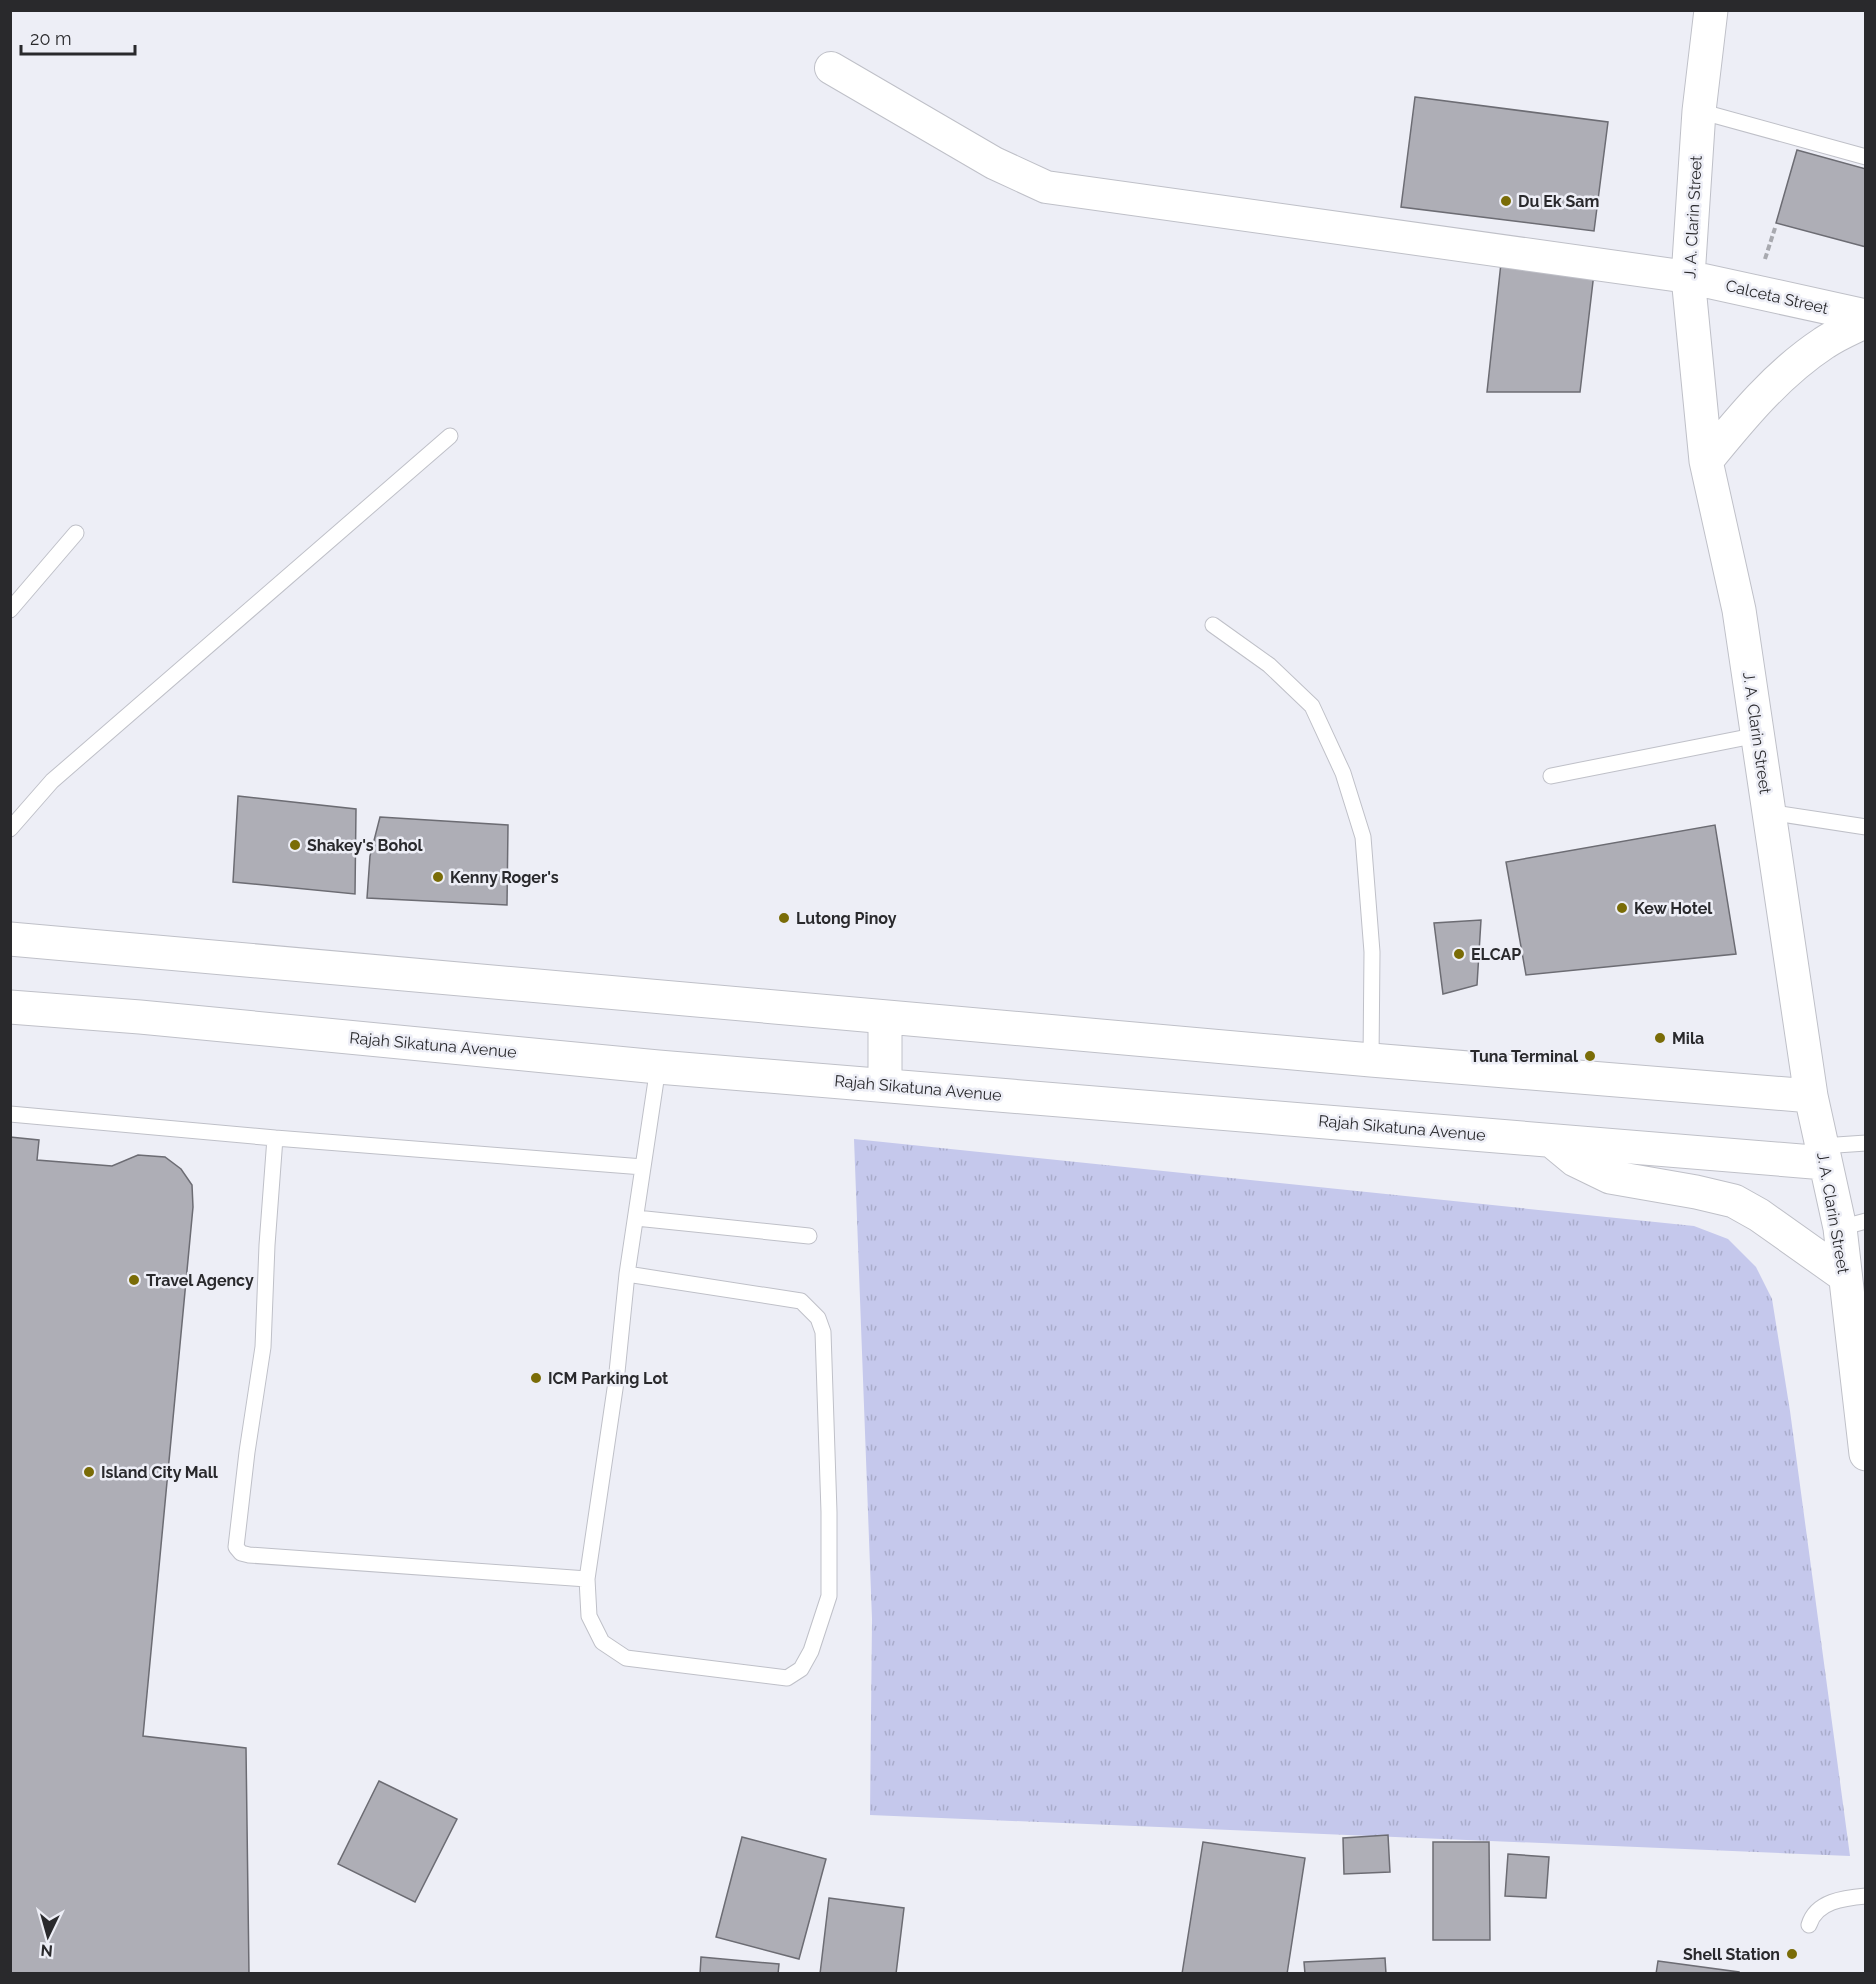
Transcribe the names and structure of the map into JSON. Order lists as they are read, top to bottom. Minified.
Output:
{"streets":{"main road":["J. A. Clarin Street","Calceta Street","Rajah Sikatuna Avenue"]},"crossings":[["J. A. Clarin Street","Calceta Street"],["J. A. Clarin Street","Rajah Sikatuna Avenue"]],"places":["Du Ek Sam","Shakey's Bohol","Kenny Roger's","Kew Hotel","Lutong Pinoy","ELCAP","Mila","Tuna Terminal","Travel Agency","ICM Parking Lot","Island City Mall","Shell Station"],"scale_bar":"20 m","north":"bottom"}
